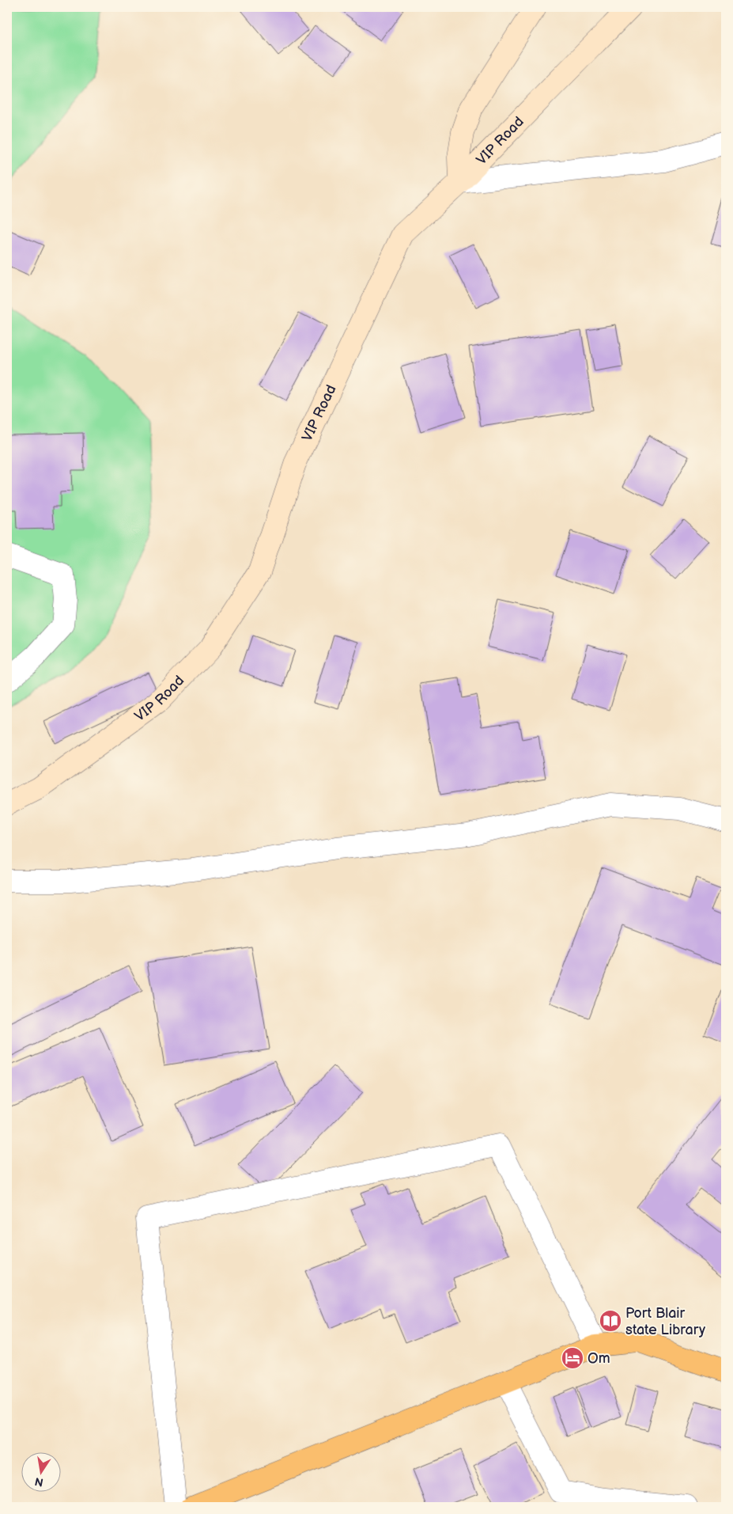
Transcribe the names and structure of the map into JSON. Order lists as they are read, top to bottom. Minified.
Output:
{"streets":{"main road":["VIP Road"]},"places":{"library":["Port Blair state Library"],"hotel":["Om"]},"north":"bottom"}
